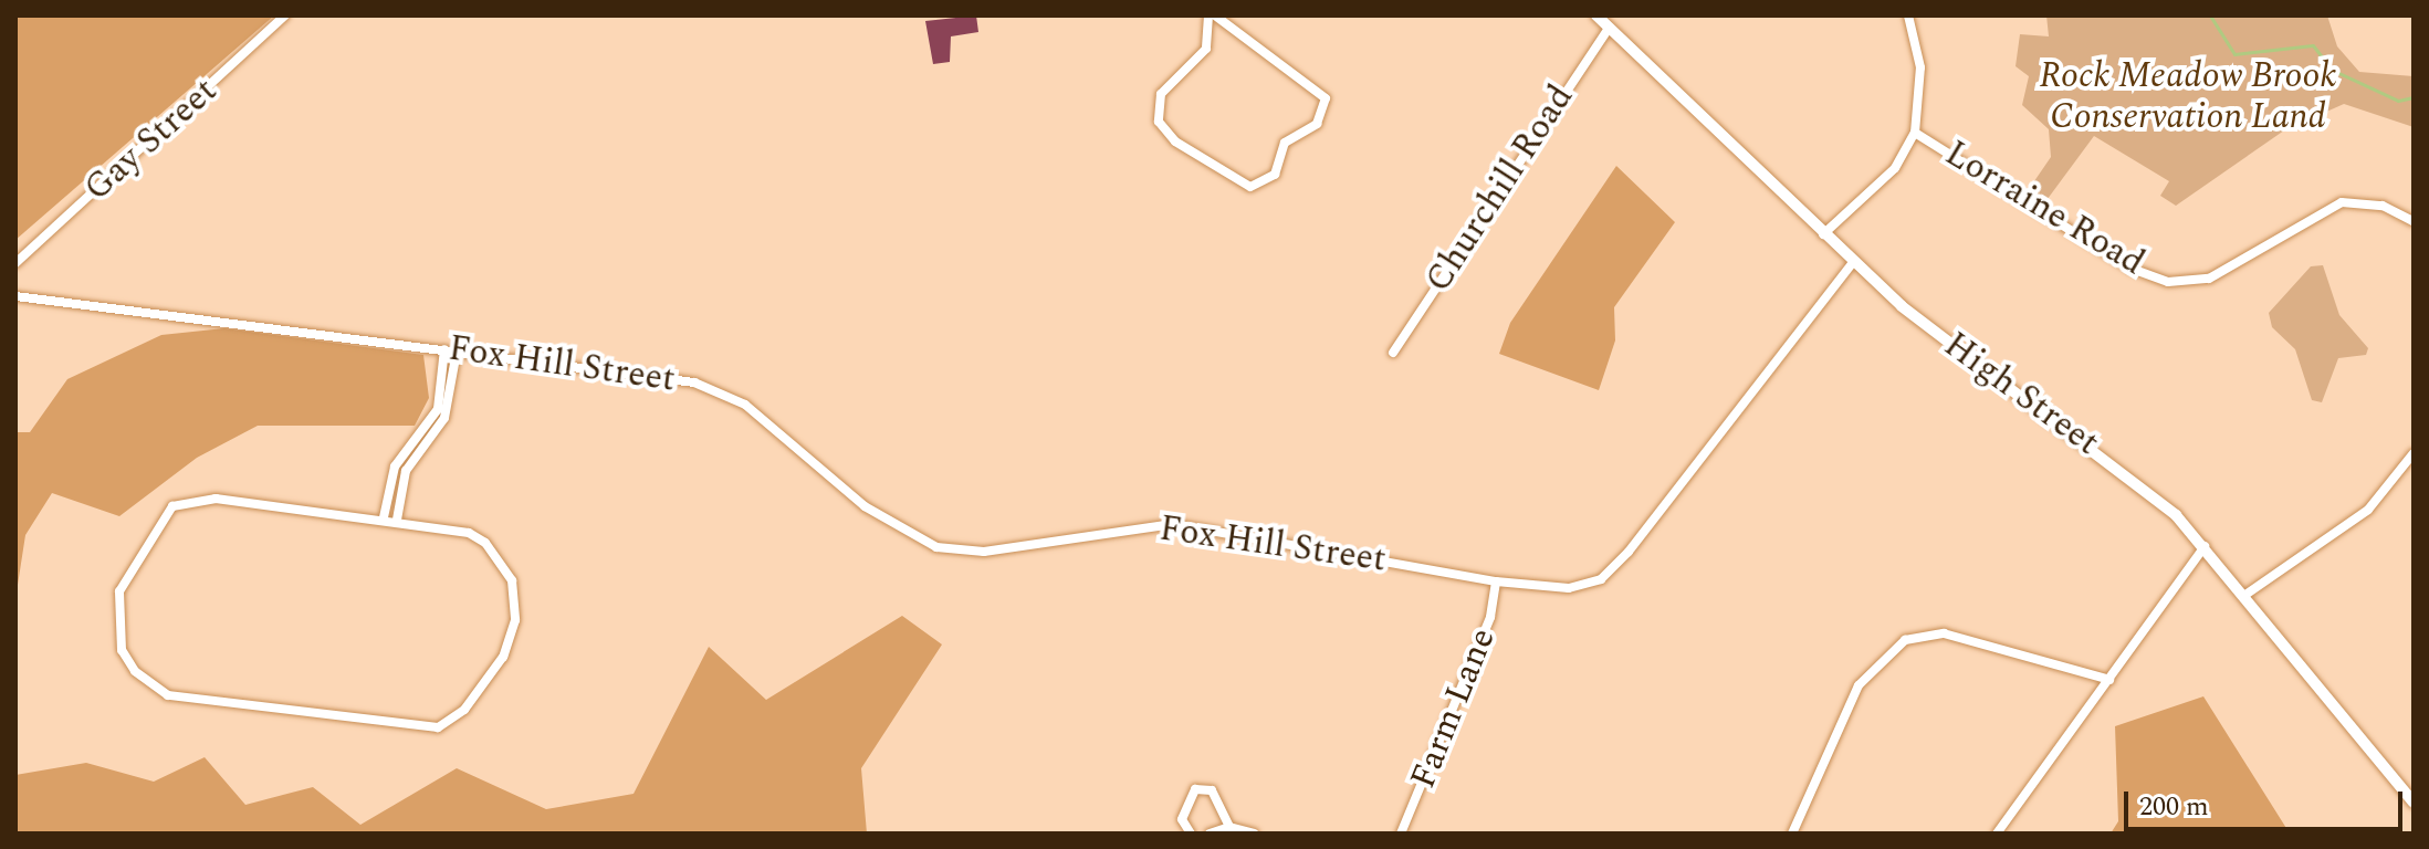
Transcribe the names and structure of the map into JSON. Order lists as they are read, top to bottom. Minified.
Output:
{"streets":{"main road":["High Street"],"street":["Gay Street","Churchill Road","Lorraine Road","Fox Hill Street","Farm Lane"]},"crossings":[["Churchill Road","High Street"],["Fox Hill Street","High Street"],["Fox Hill Street","Farm Lane"]],"parks":["Rock Meadow Brook Conservation Land"],"scale_bar":"200 m"}
